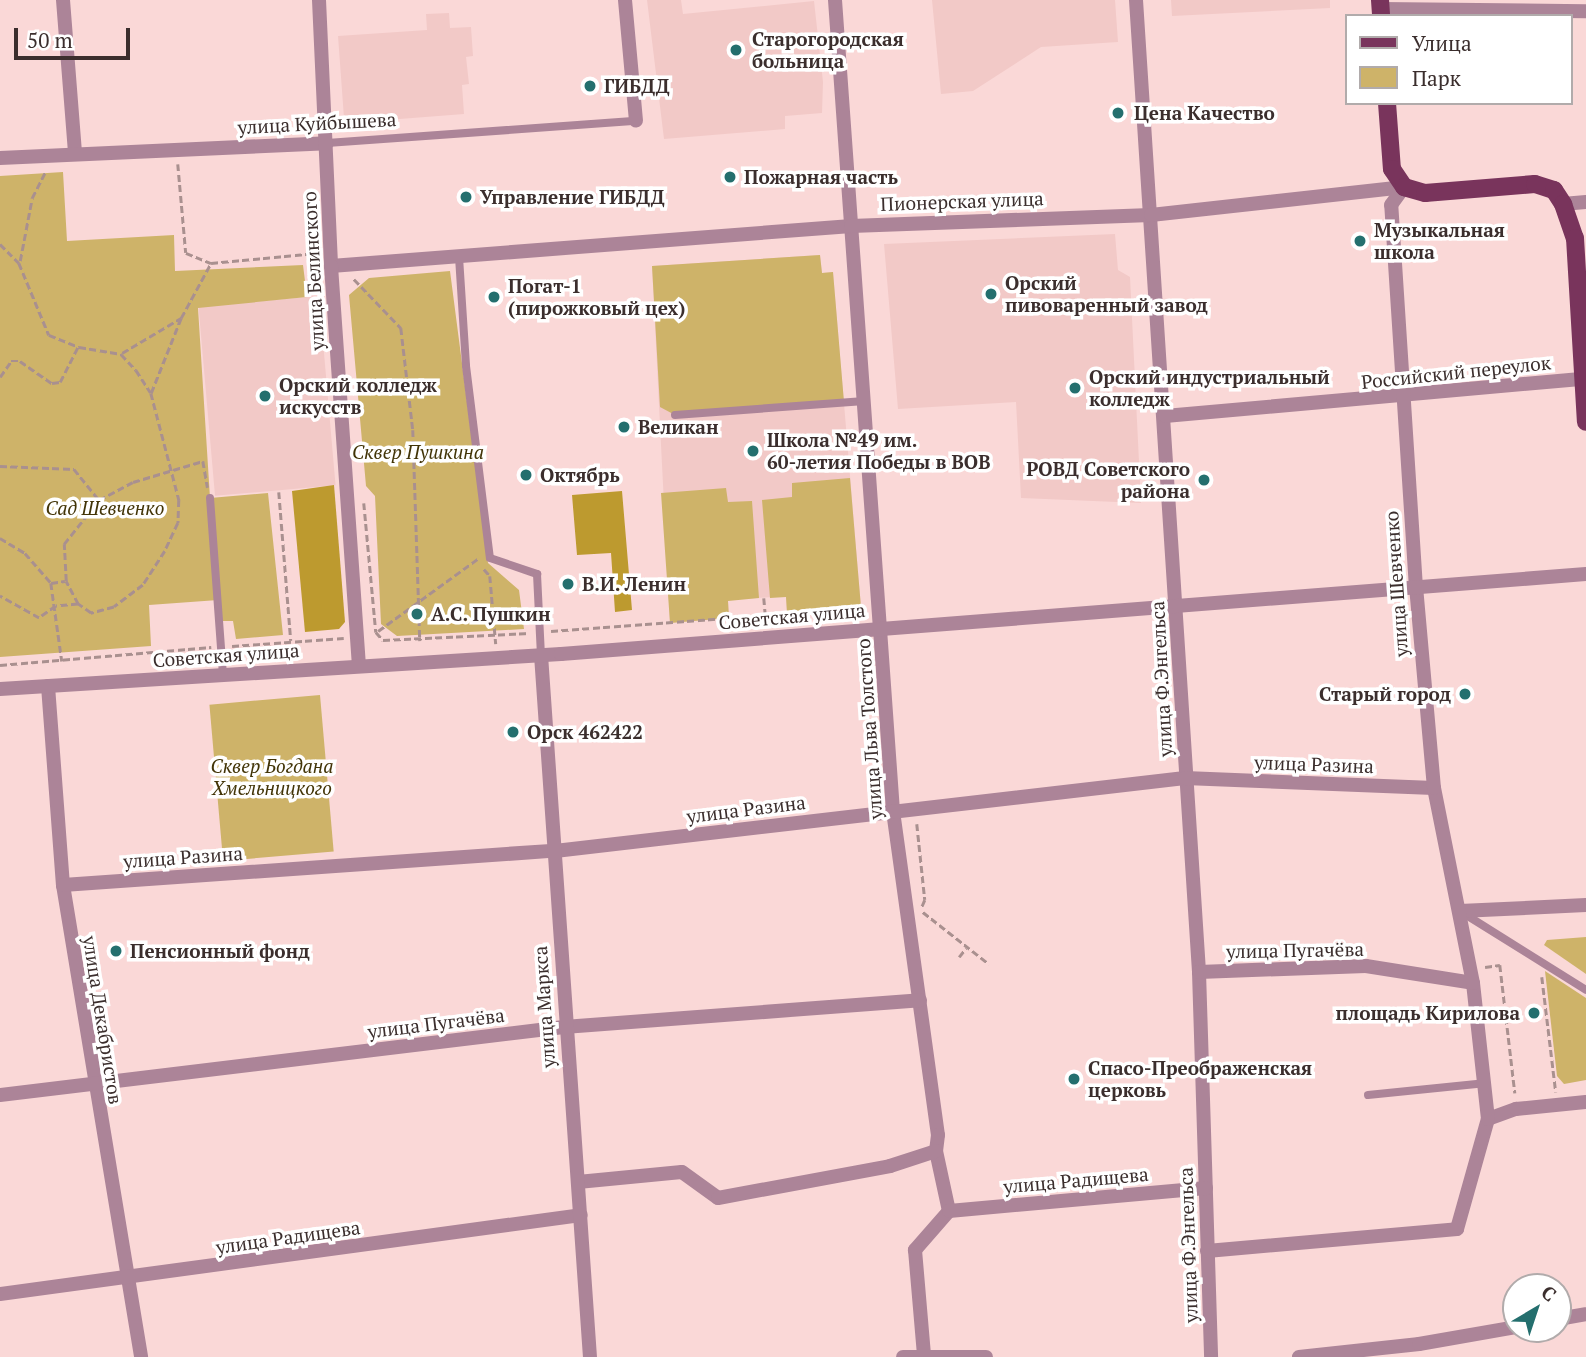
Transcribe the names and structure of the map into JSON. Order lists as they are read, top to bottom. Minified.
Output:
{"streets":{"main road":["Пионерская улица"],"street":["улица Куйбышева","улица Белинского","Российский переулок","улица Шевченко","Советская улица","улица Ф.Энгельса","улица Льва Толстого","улица Разина","улица Пугачёва","улица Маркса","улица Декабристов","улица Радищева"]},"crossings":[["улица Куйбышева","улица Белинского"],["Пионерская улица","улица Белинского"],["Пионерская улица","улица Шевченко"],["Пионерская улица","улица Ф.Энгельса"],["Пионерская улица","улица Льва Толстого"],["улица Белинского","Советская улица"],["Российский переулок","улица Шевченко"],["Российский переулок","улица Ф.Энгельса"],["улица Шевченко","Советская улица"],["улица Шевченко","улица Ф.Энгельса"],["улица Шевченко","улица Разина"],["улица Шевченко","улица Пугачёва"],["Советская улица","улица Ф.Энгельса"],["Советская улица","улица Льва Толстого"],["Советская улица","улица Маркса"],["Советская улица","улица Декабристов"],["улица Ф.Энгельса","улица Разина"],["улица Ф.Энгельса","улица Пугачёва"],["улица Ф.Энгельса","улица Радищева"],["улица Льва Толстого","улица Разина"],["улица Льва Толстого","улица Пугачёва"],["улица Льва Толстого","улица Радищева"],["улица Разина","улица Маркса"],["улица Разина","улица Декабристов"],["улица Пугачёва","улица Маркса"],["улица Пугачёва","улица Декабристов"],["улица Маркса","улица Радищева"],["улица Декабристов","улица Радищева"]],"parks":["Сквер Пушкина","Сад Шевченко","Сквер Богдана Хмельницкого"],"places":["Старогородская больница","ГИБДД","Цена Качество","Пожарная часть","Управление ГИБДД","Музыкальная школа","Орский пивоваренный завод","Погат-1 (пирожковый цех)","Орский индустриальный колледж","Орский колледж искусств","Великан","Школа №49 им. 60-летия Победы в ВОВ","Октябрь","РОВД Советского района","В.И. Ленин","А.С. Пушкин","Старый город","Орск 462422","Пенсионный фонд","площадь Кирилова","Спасо-Преображенская церковь"],"legend":["Улица","Парк"],"scale_bar":"50 m","north":"top right"}
